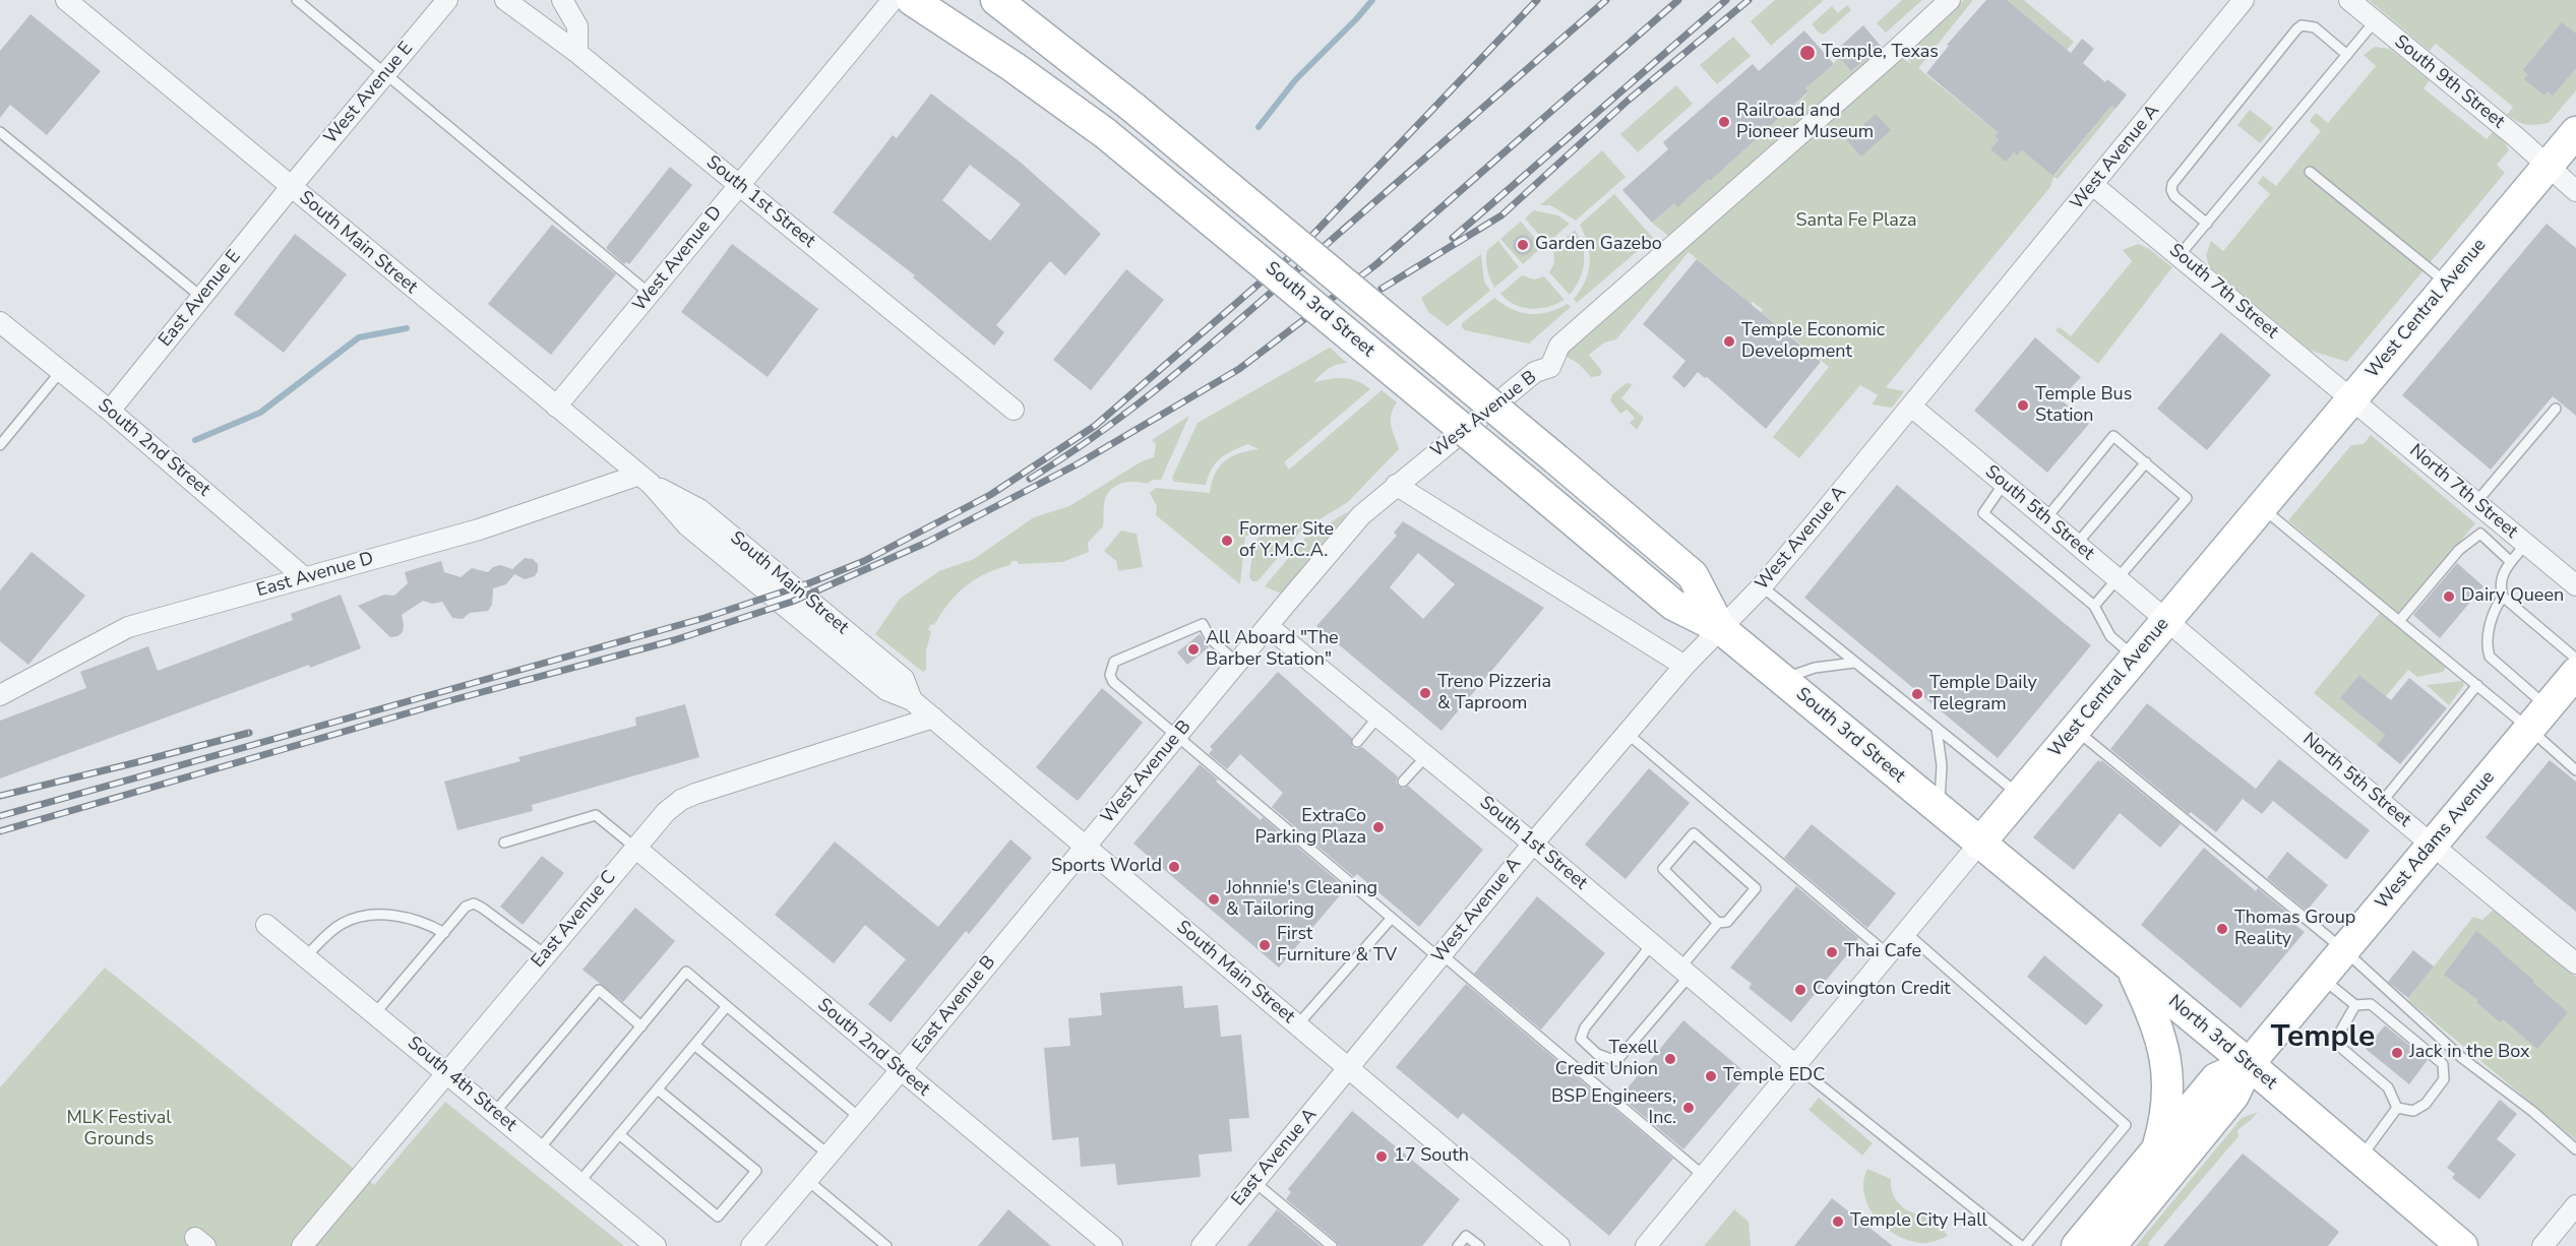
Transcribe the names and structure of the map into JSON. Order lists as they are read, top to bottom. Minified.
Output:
{"streets":{"main road":["West Central Avenue","South 3rd Street","West Adams Avenue","North 3rd Street"],"street":["South 9th Street","West Avenue E","West Avenue A","South 1st Street","South Main Street","West Avenue D","South 7th Street","East Avenue E","West Avenue B","South 2nd Street","North 7th Street","South 5th Street","East Avenue D","North 5th Street","East Avenue C","East Avenue B","South 4th Street","East Avenue A"]},"crossings":[["South 9th Street","West Central Avenue"],["West Avenue E","South Main Street"],["West Avenue E","East Avenue E"],["West Avenue A","South 1st Street"],["West Avenue A","South Main Street"],["West Avenue A","South 7th Street"],["West Avenue A","South 3rd Street"],["West Avenue A","South 5th Street"],["West Avenue A","East Avenue A"],["South 1st Street","West Avenue D"],["South 1st Street","West Central Avenue"],["South 1st Street","West Avenue B"],["South Main Street","West Avenue D"],["South Main Street","East Avenue E"],["South Main Street","West Avenue B"],["South Main Street","East Avenue D"],["South Main Street","East Avenue C"],["South Main Street","East Avenue B"],["South Main Street","East Avenue A"],["South 7th Street","West Central Avenue"],["South 7th Street","North 7th Street"],["East Avenue E","South 2nd Street"],["West Central Avenue","South 3rd Street"],["West Central Avenue","North 7th Street"],["West Central Avenue","South 5th Street"],["West Central Avenue","North 5th Street"],["West Central Avenue","North 3rd Street"],["South 3rd Street","North 3rd Street"],["West Avenue B","East Avenue B"],["South 2nd Street","East Avenue D"],["South 2nd Street","East Avenue C"],["South 2nd Street","East Avenue B"],["South 5th Street","North 5th Street"],["North 5th Street","West Adams Avenue"],["West Adams Avenue","North 3rd Street"],["East Avenue C","South 4th Street"]],"districts":["Temple"],"parks":["Santa Fe Plaza","MLK Festival Grounds"],"places":["Temple, Texas","Railroad and Pioneer Museum","Garden Gazebo","Temple Economic Development","Temple Bus Station","Former Site of Y.M.C.A.","Dairy Queen","All Aboard \"The Barber Station\"","Treno Pizzeria & Taproom","Temple Daily Telegram","ExtraCo Parking Plaza","Sports World","Johnnie's Cleaning & Tailoring","Thomas Group Reality","First Furniture & TV","Thai Cafe","Covington Credit","Jack in the Box","Texell Credit Union","Temple EDC","BSP Engineers, Inc.","17 South","Temple City Hall"]}
